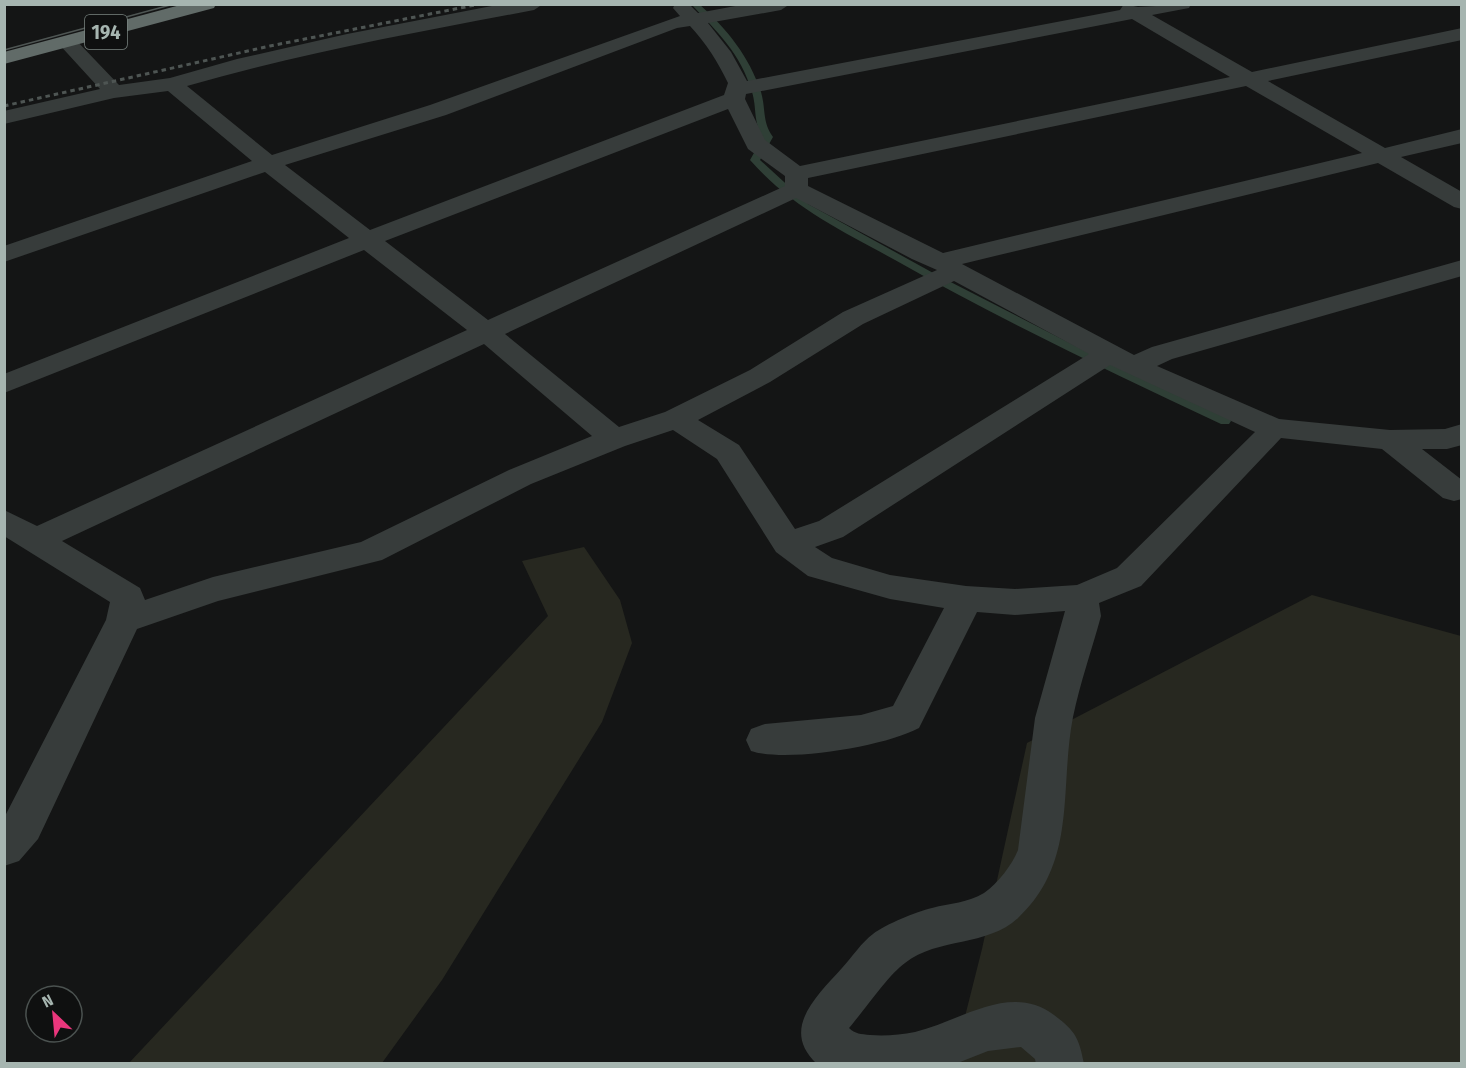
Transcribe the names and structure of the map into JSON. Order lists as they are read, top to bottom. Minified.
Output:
{"streets":{"highway":["194"]},"north":"top left"}
